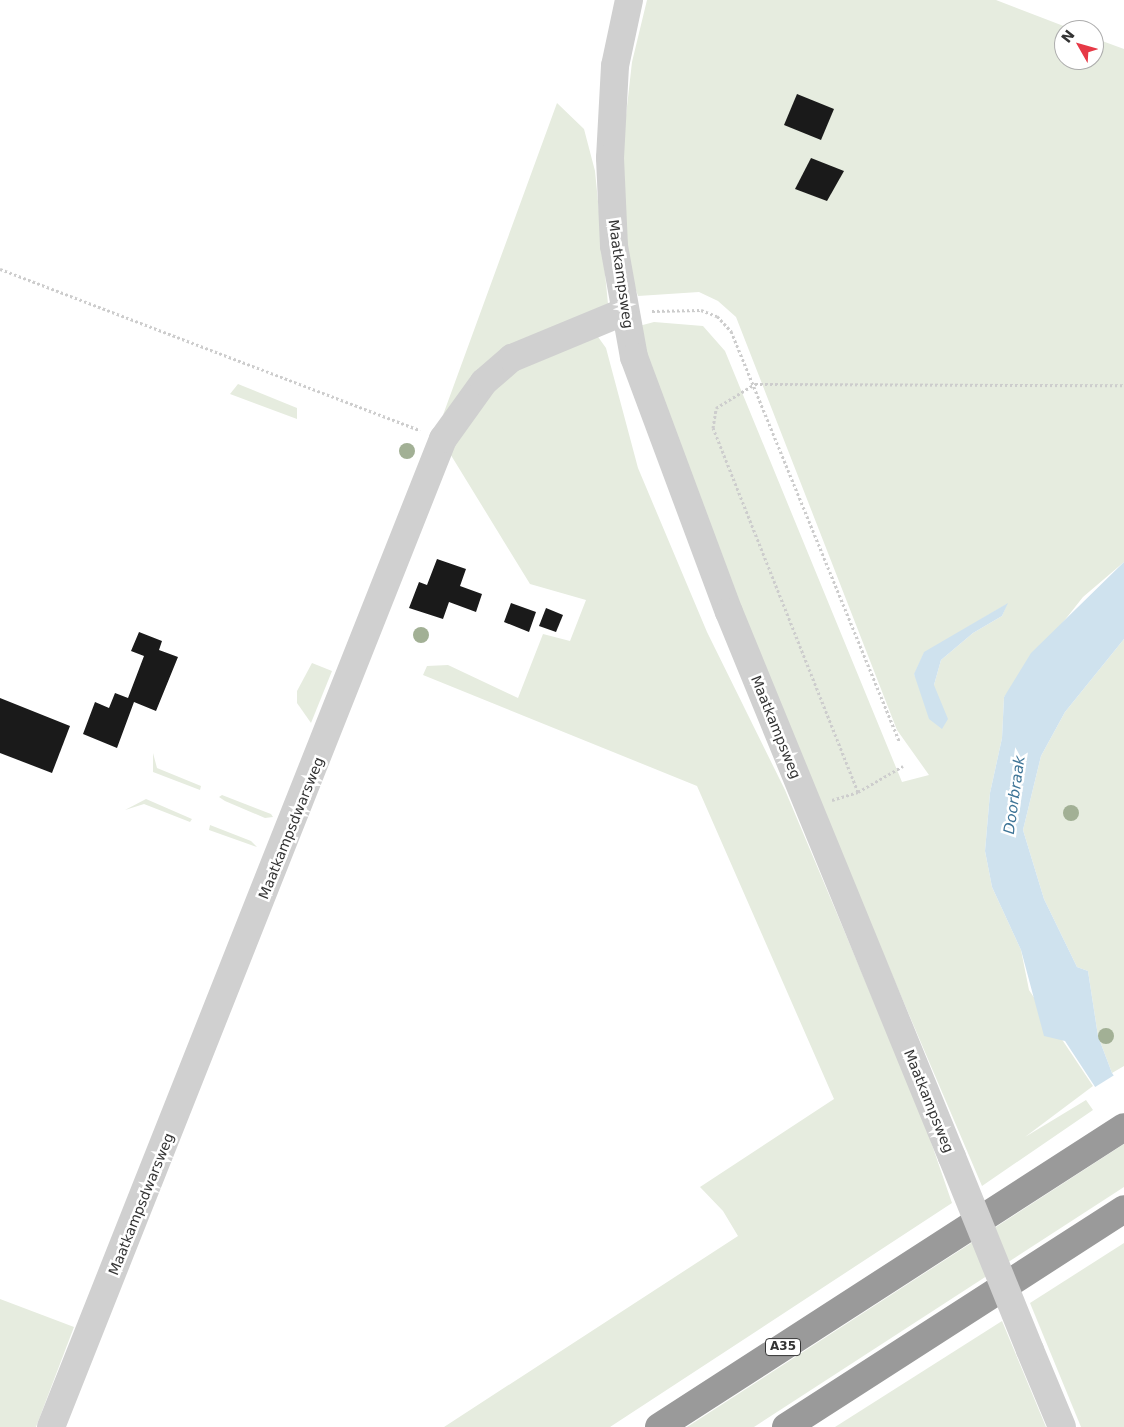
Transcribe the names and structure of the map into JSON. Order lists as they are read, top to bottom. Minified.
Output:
{"streets":{"highway":["A35"],"street":["Maatkampsweg","Maatkampsdwarsweg"]},"crossings":[["Maatkampsweg","Maatkampsdwarsweg"]],"water":["Doorbraak"],"north":"top left"}
